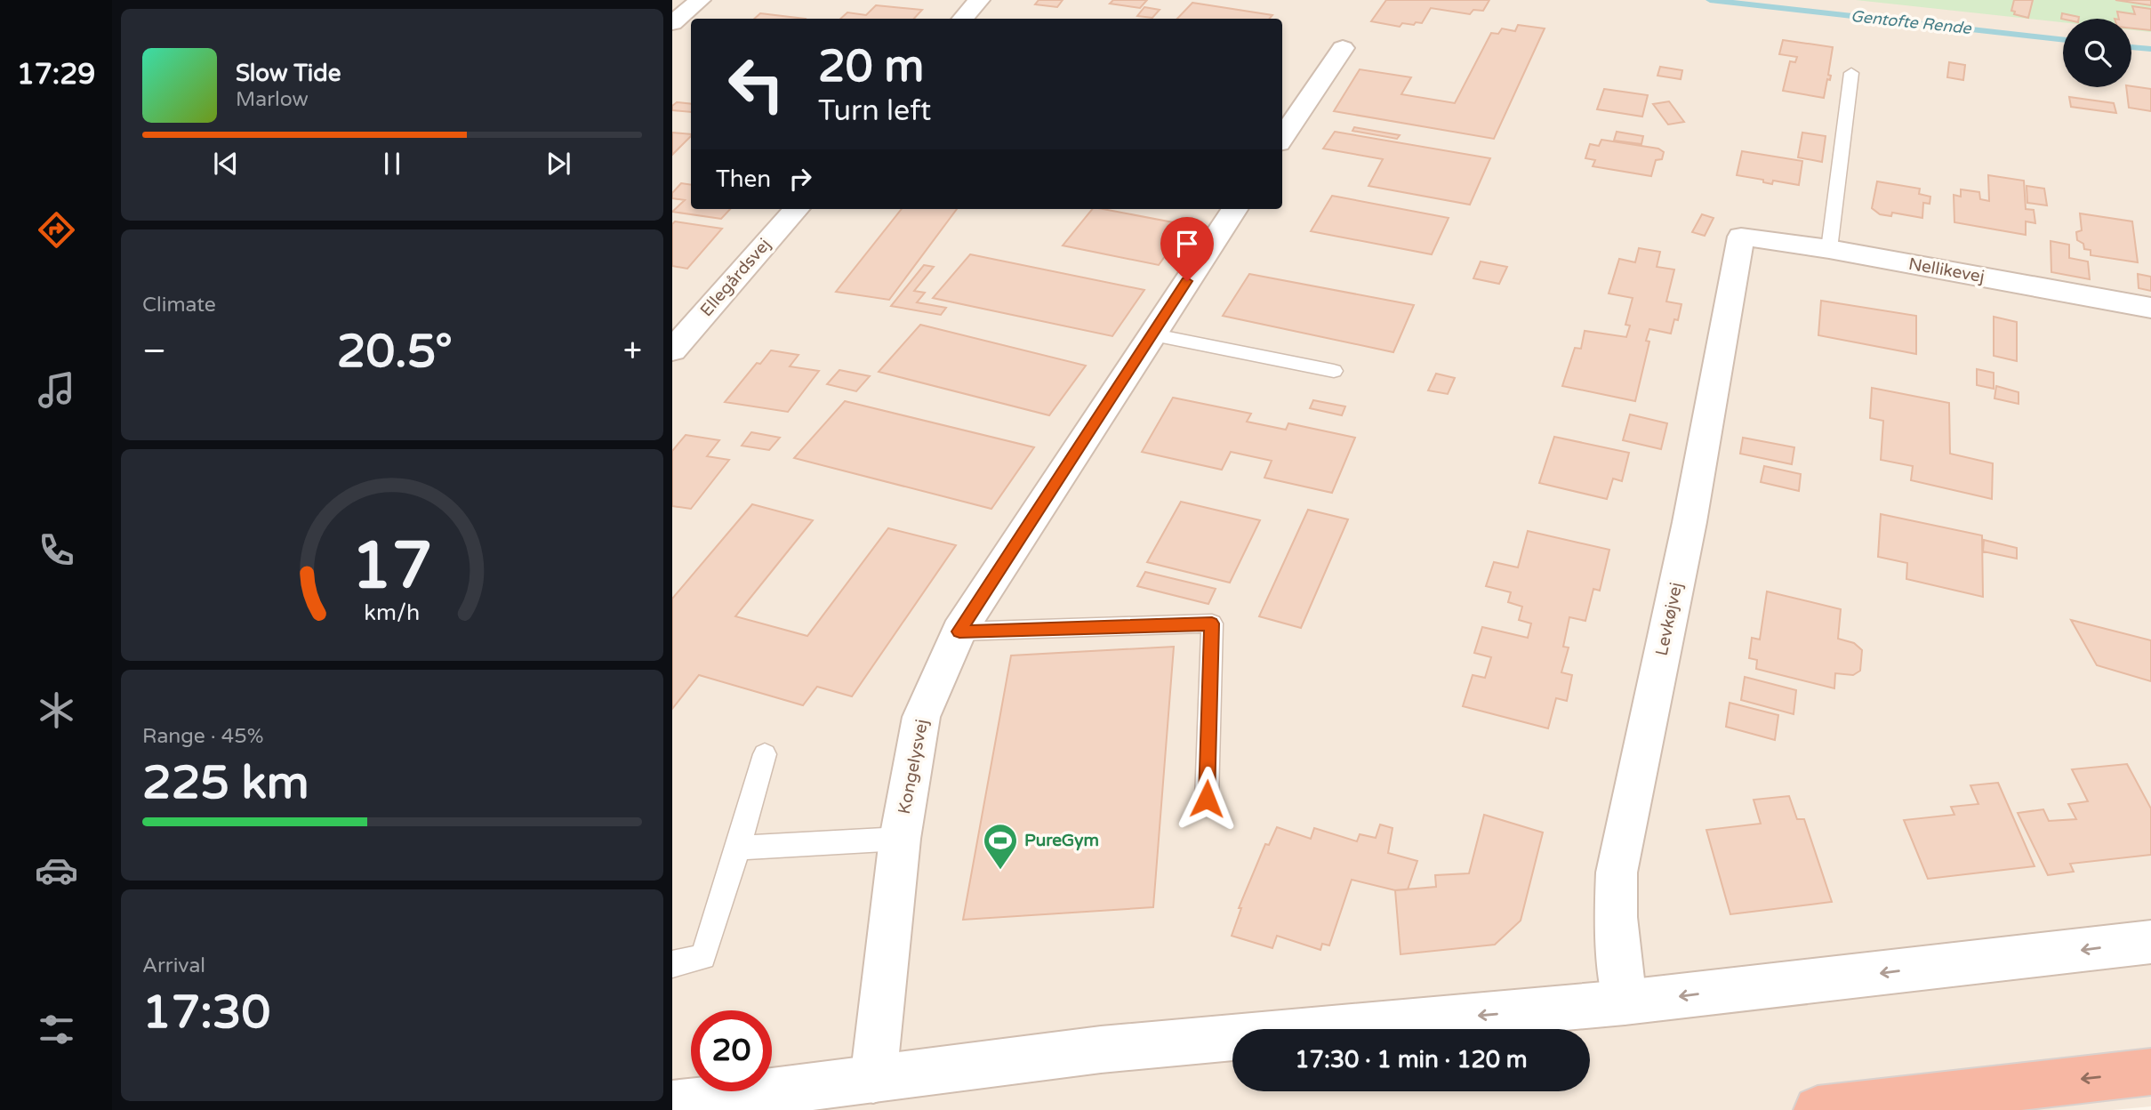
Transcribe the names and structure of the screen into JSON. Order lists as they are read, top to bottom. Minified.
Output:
{"streets":{"street":["Nellikevej","Ellegårdsvej","Levkøjvej","Kongelysvej"]},"crossings":[["Nellikevej","Levkøjvej"]],"water":["Gentofte Rende"],"places":{"sports":["PureGym"]},"page":{"tabs":"17:29","turn":["20 m","Turn left"],"song":["Slow Tide","Marlow"],"then":"Then","tile":["Climate",["Range · 45%","225 km"],["Arrival","17:30"]],"heat":["−","20.5°","+"],"limit":"20","trip":"17:30 · 1 min · 120 m","gauge":["17","km/h"]}}
